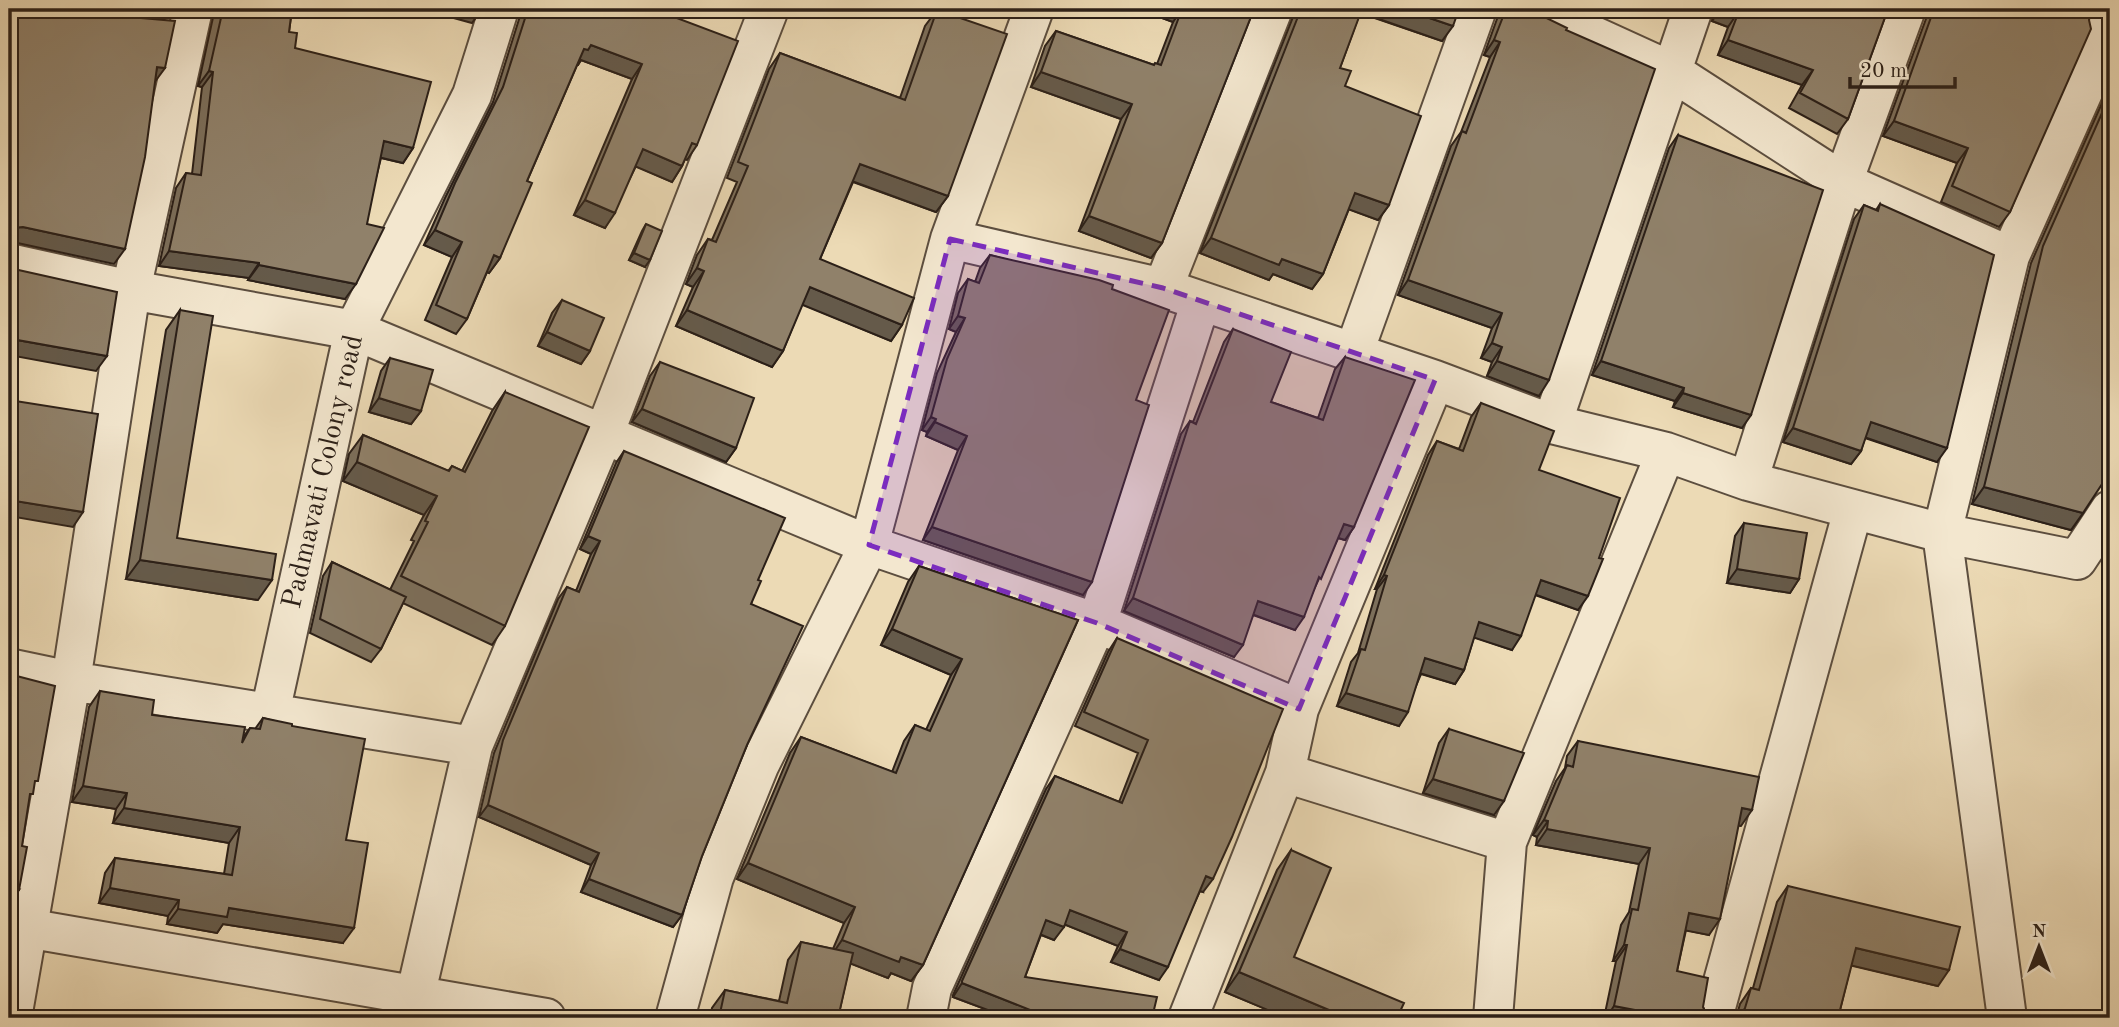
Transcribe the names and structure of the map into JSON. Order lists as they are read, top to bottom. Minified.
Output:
{"streets":{"street":["Padmavati Colony road"]},"scale_bar":"20 m","north":"top"}
